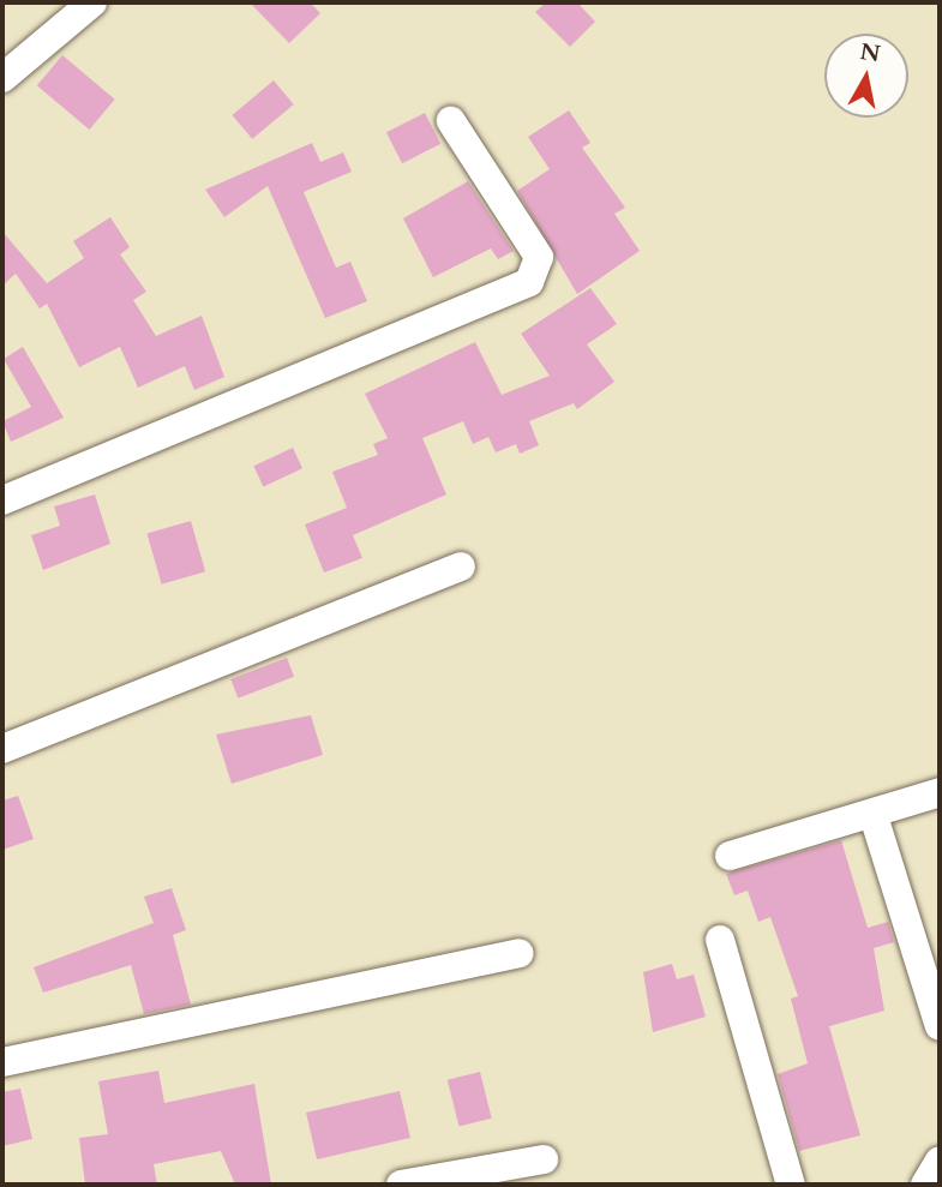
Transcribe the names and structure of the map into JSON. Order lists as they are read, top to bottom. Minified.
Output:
{"north":"top"}
